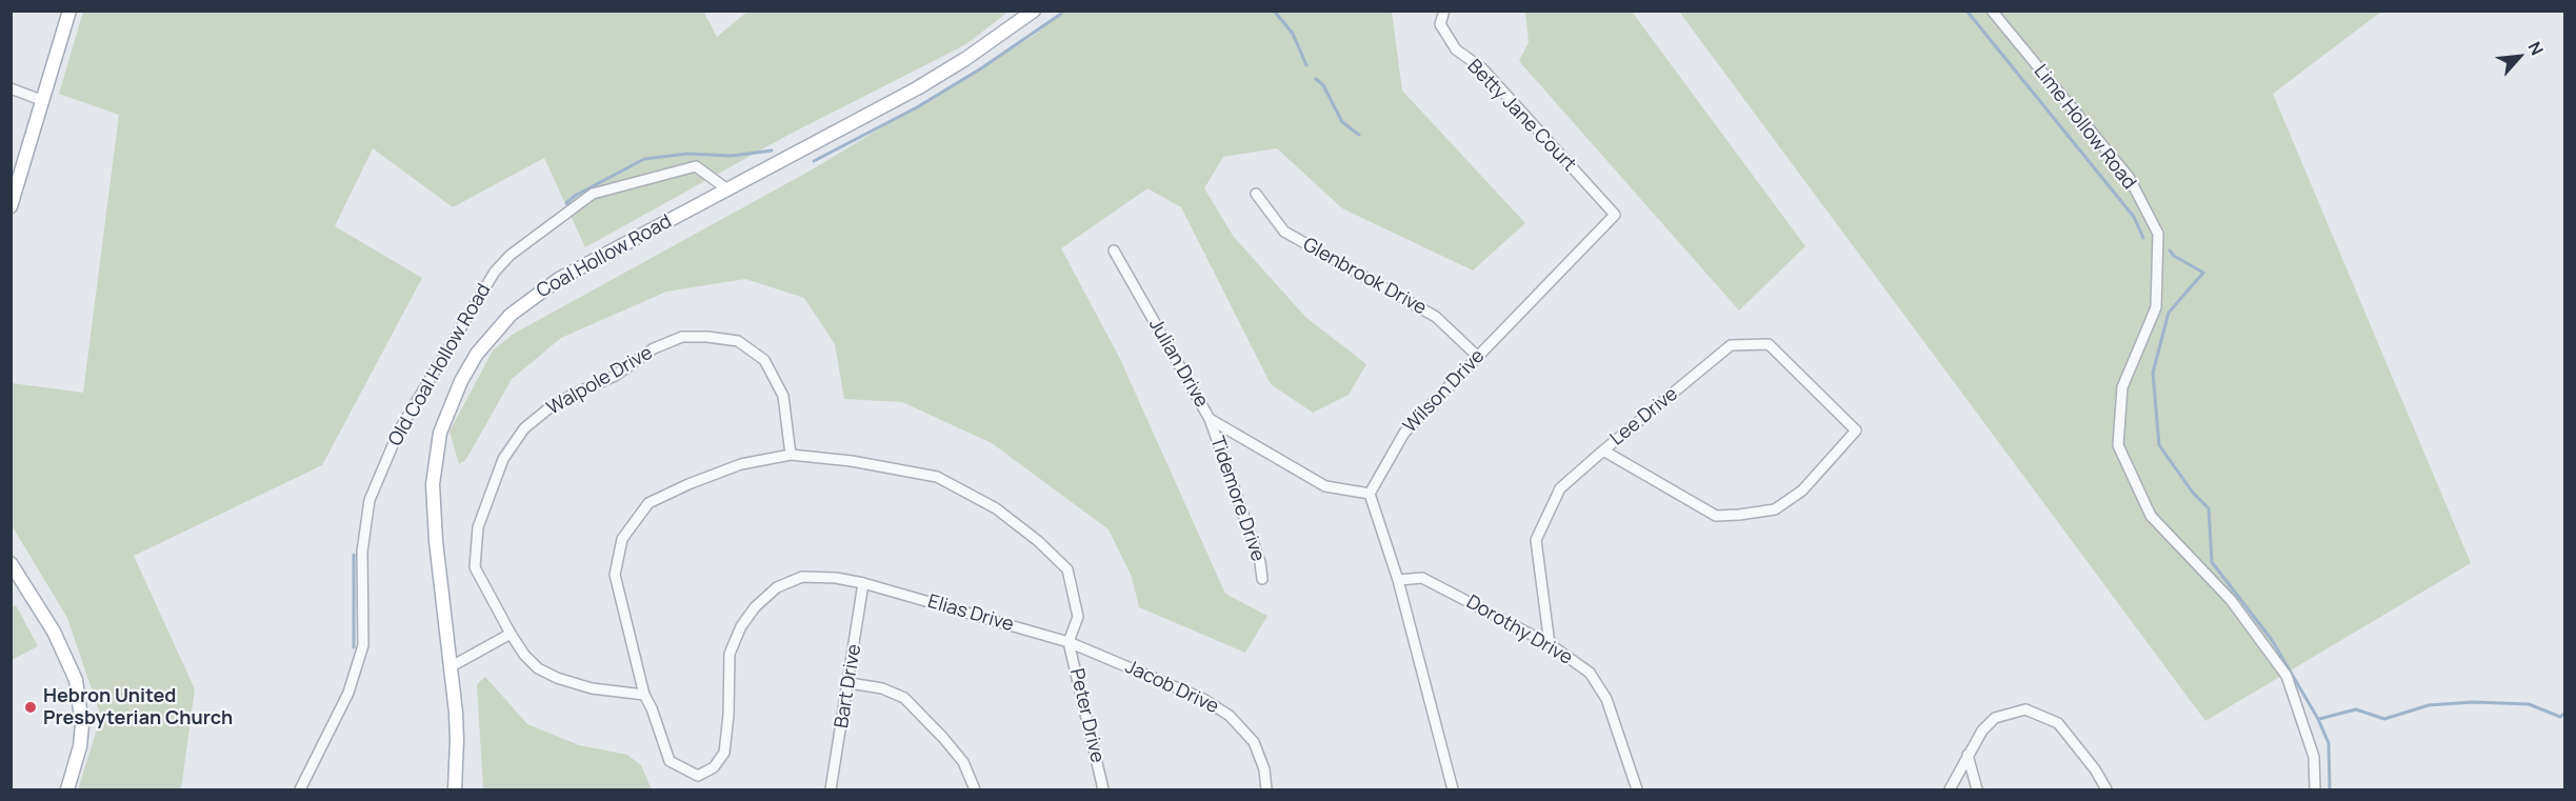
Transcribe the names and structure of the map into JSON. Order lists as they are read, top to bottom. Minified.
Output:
{"streets":{"main road":["Coal Hollow Road"],"street":["Betty Jane Court","Lime Hollow Road","Glenbrook Drive","Julian Drive","Old Coal Hollow Road","Walpole Drive","Wilson Drive","Lee Drive","Tidemore Drive","Elias Drive","Dorothy Drive","Bart Drive","Jacob Drive","Peter Drive"]},"crossings":[["Betty Jane Court","Wilson Drive"],["Coal Hollow Road","Old Coal Hollow Road"],["Glenbrook Drive","Wilson Drive"],["Julian Drive","Wilson Drive"],["Julian Drive","Tidemore Drive"],["Walpole Drive","Elias Drive"],["Lee Drive","Dorothy Drive"],["Elias Drive","Bart Drive"],["Elias Drive","Jacob Drive"],["Elias Drive","Peter Drive"],["Jacob Drive","Peter Drive"]],"places":["Hebron United Presbyterian Church"],"north":"top right"}
